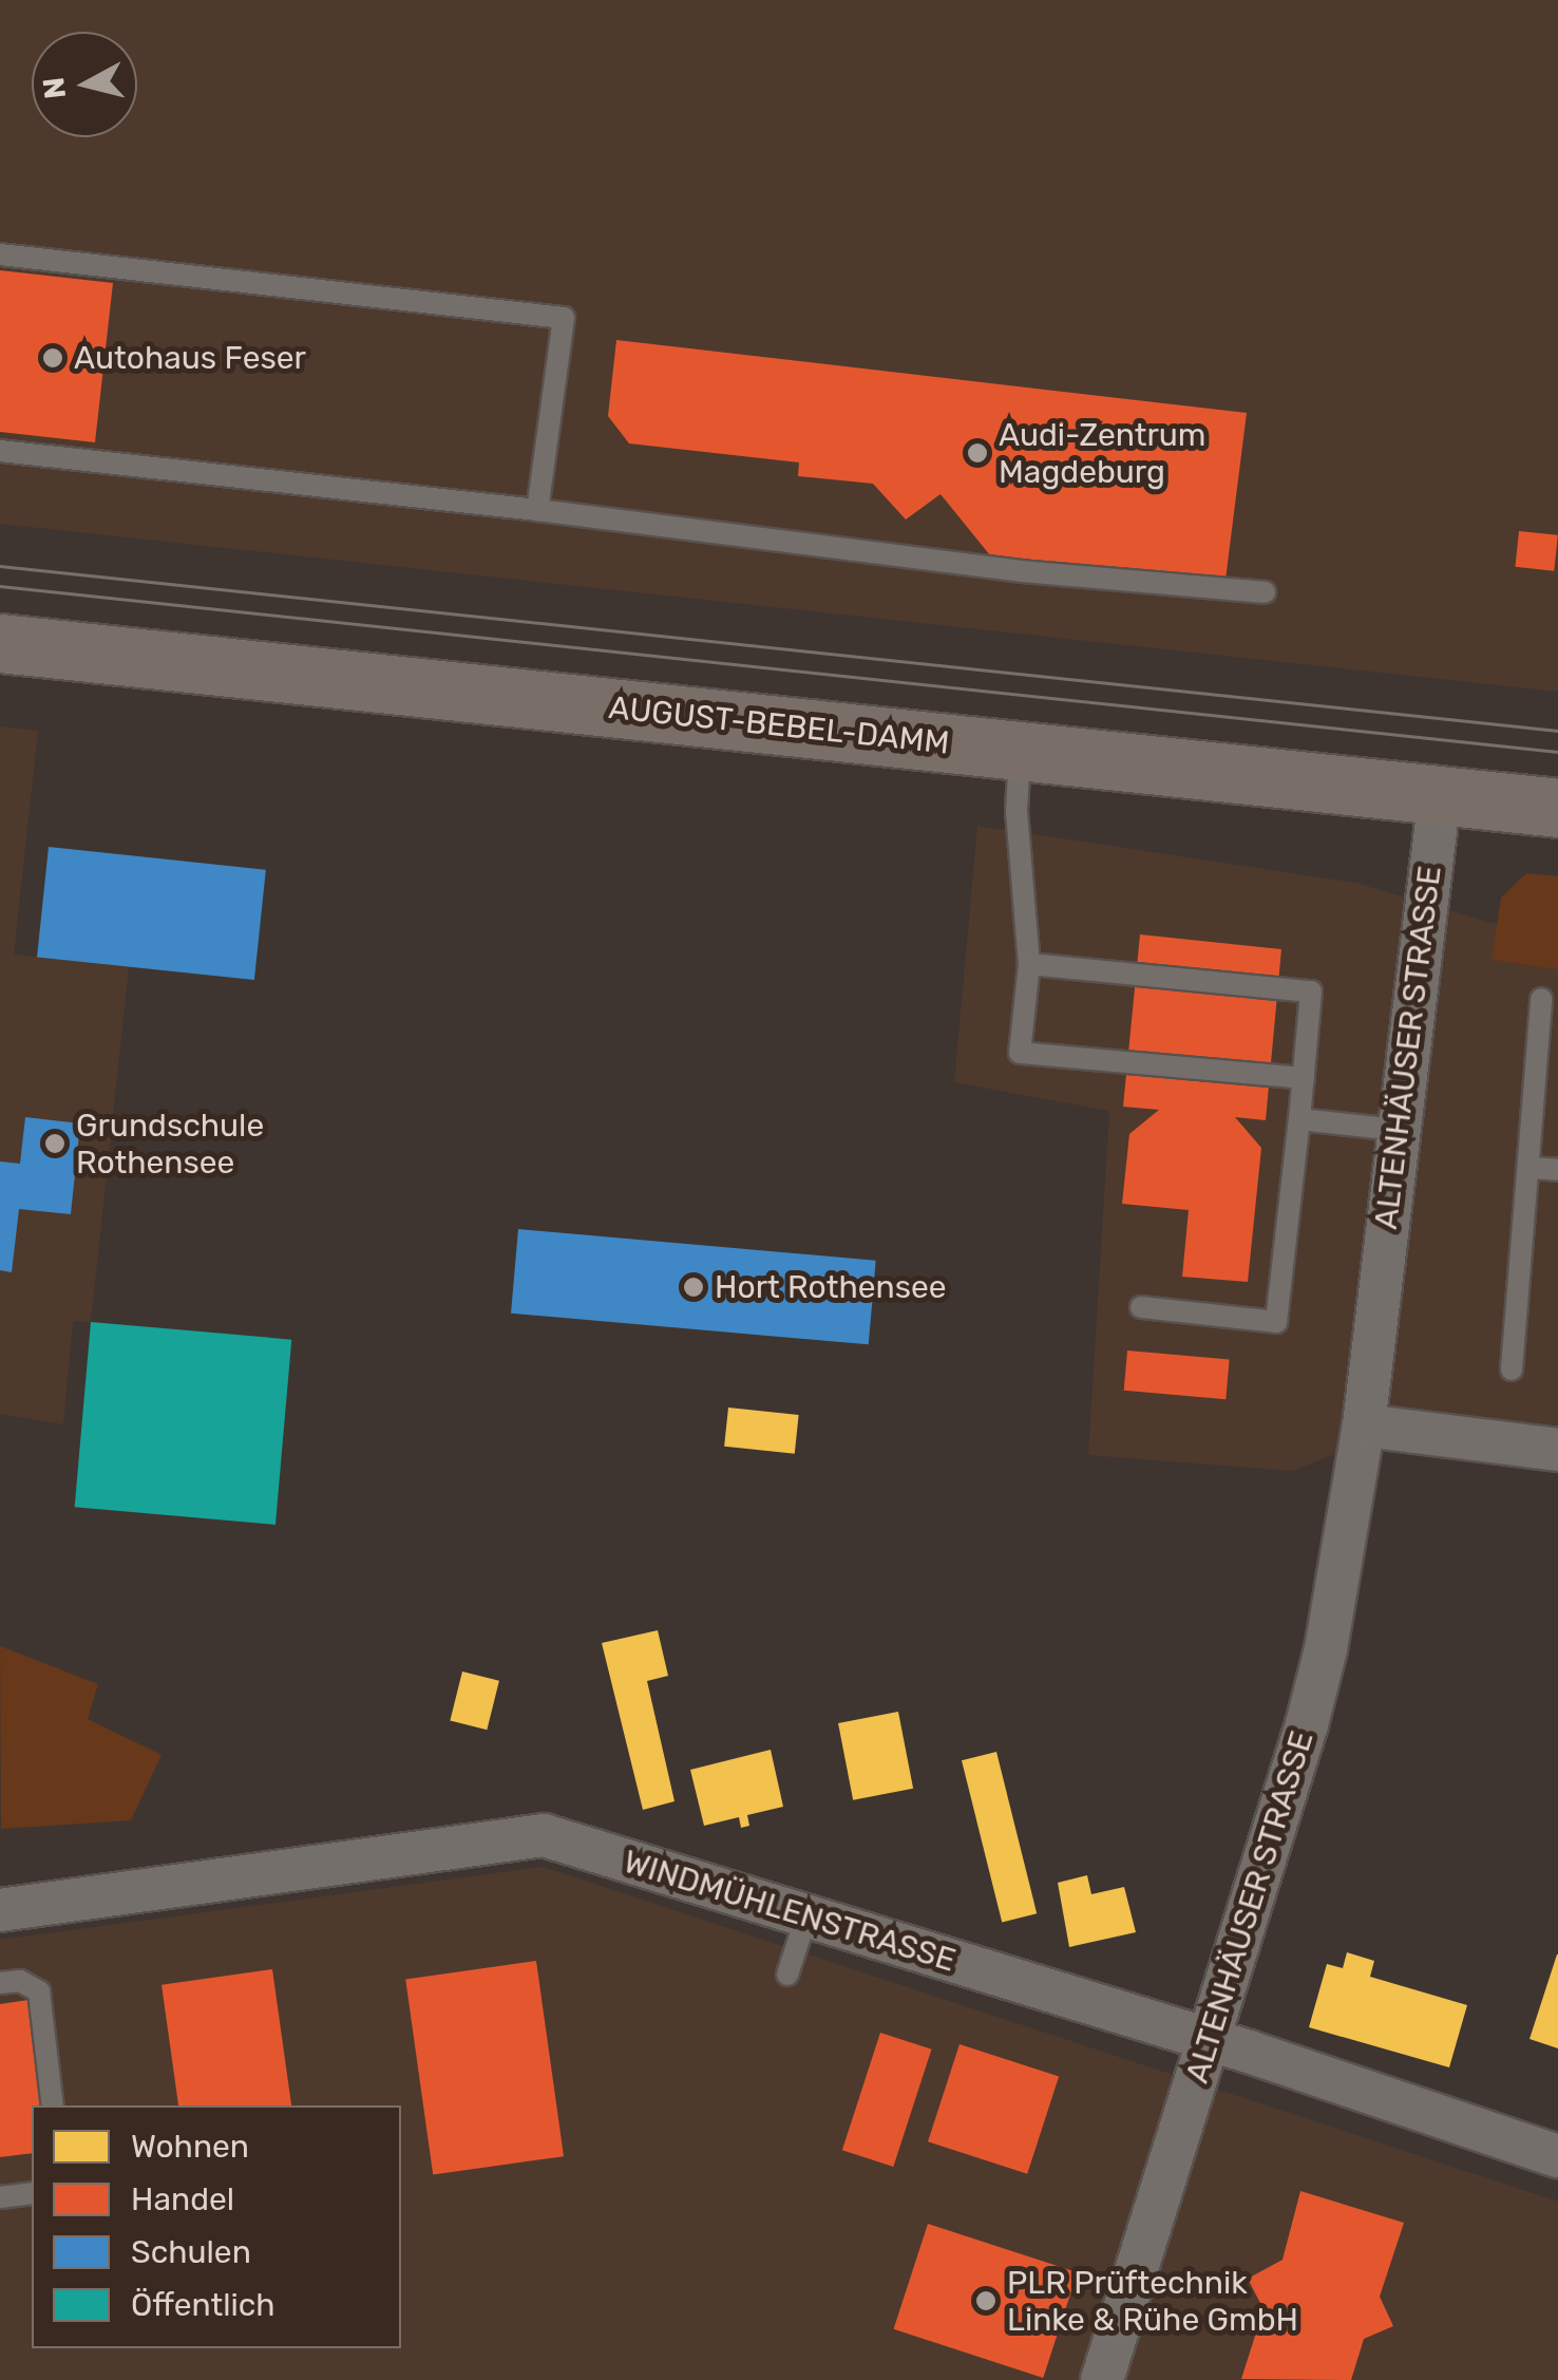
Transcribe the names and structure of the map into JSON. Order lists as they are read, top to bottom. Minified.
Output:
{"streets":{"main road":["AUGUST-BEBEL-DAMM"],"street":["ALTENHÄUSER STRASSE","WINDMÜHLENSTRASSE"]},"crossings":[["AUGUST-BEBEL-DAMM","ALTENHÄUSER STRASSE"],["ALTENHÄUSER STRASSE","WINDMÜHLENSTRASSE"]],"places":["Autohaus Feser","Audi-Zentrum Magdeburg","Grundschule Rothensee","Hort Rothensee","PLR Prüftechnik Linke & Rühe GmbH"],"legend":["Wohnen","Handel","Schulen","Öffentlich"],"north":"left"}
